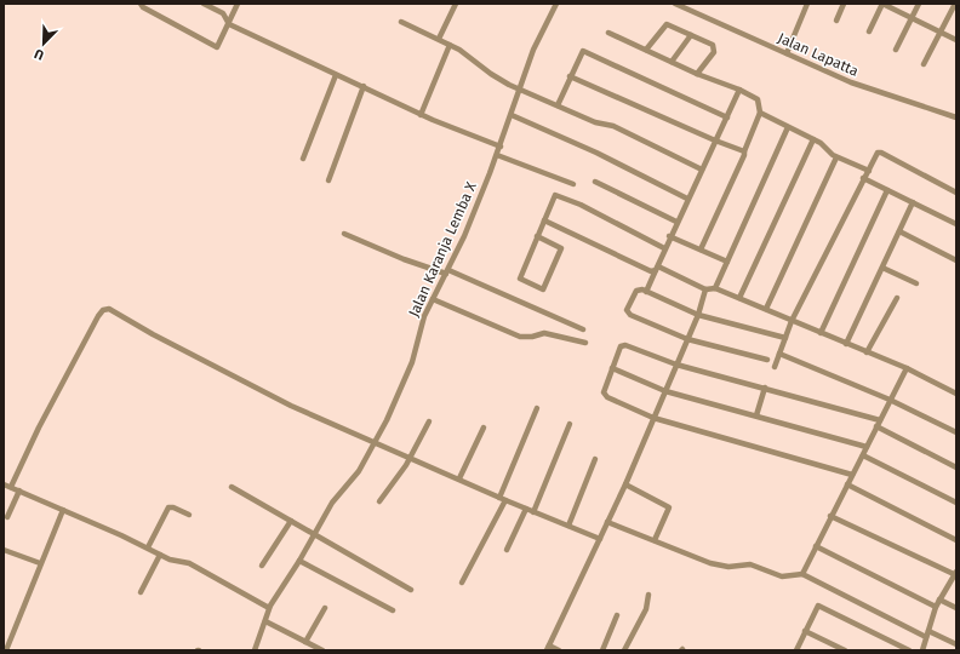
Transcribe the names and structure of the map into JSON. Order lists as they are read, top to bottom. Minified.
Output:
{"streets":{"street":["Jalan Lapatta","Jalan Karanja Lemba X"]},"north":"bottom left"}
